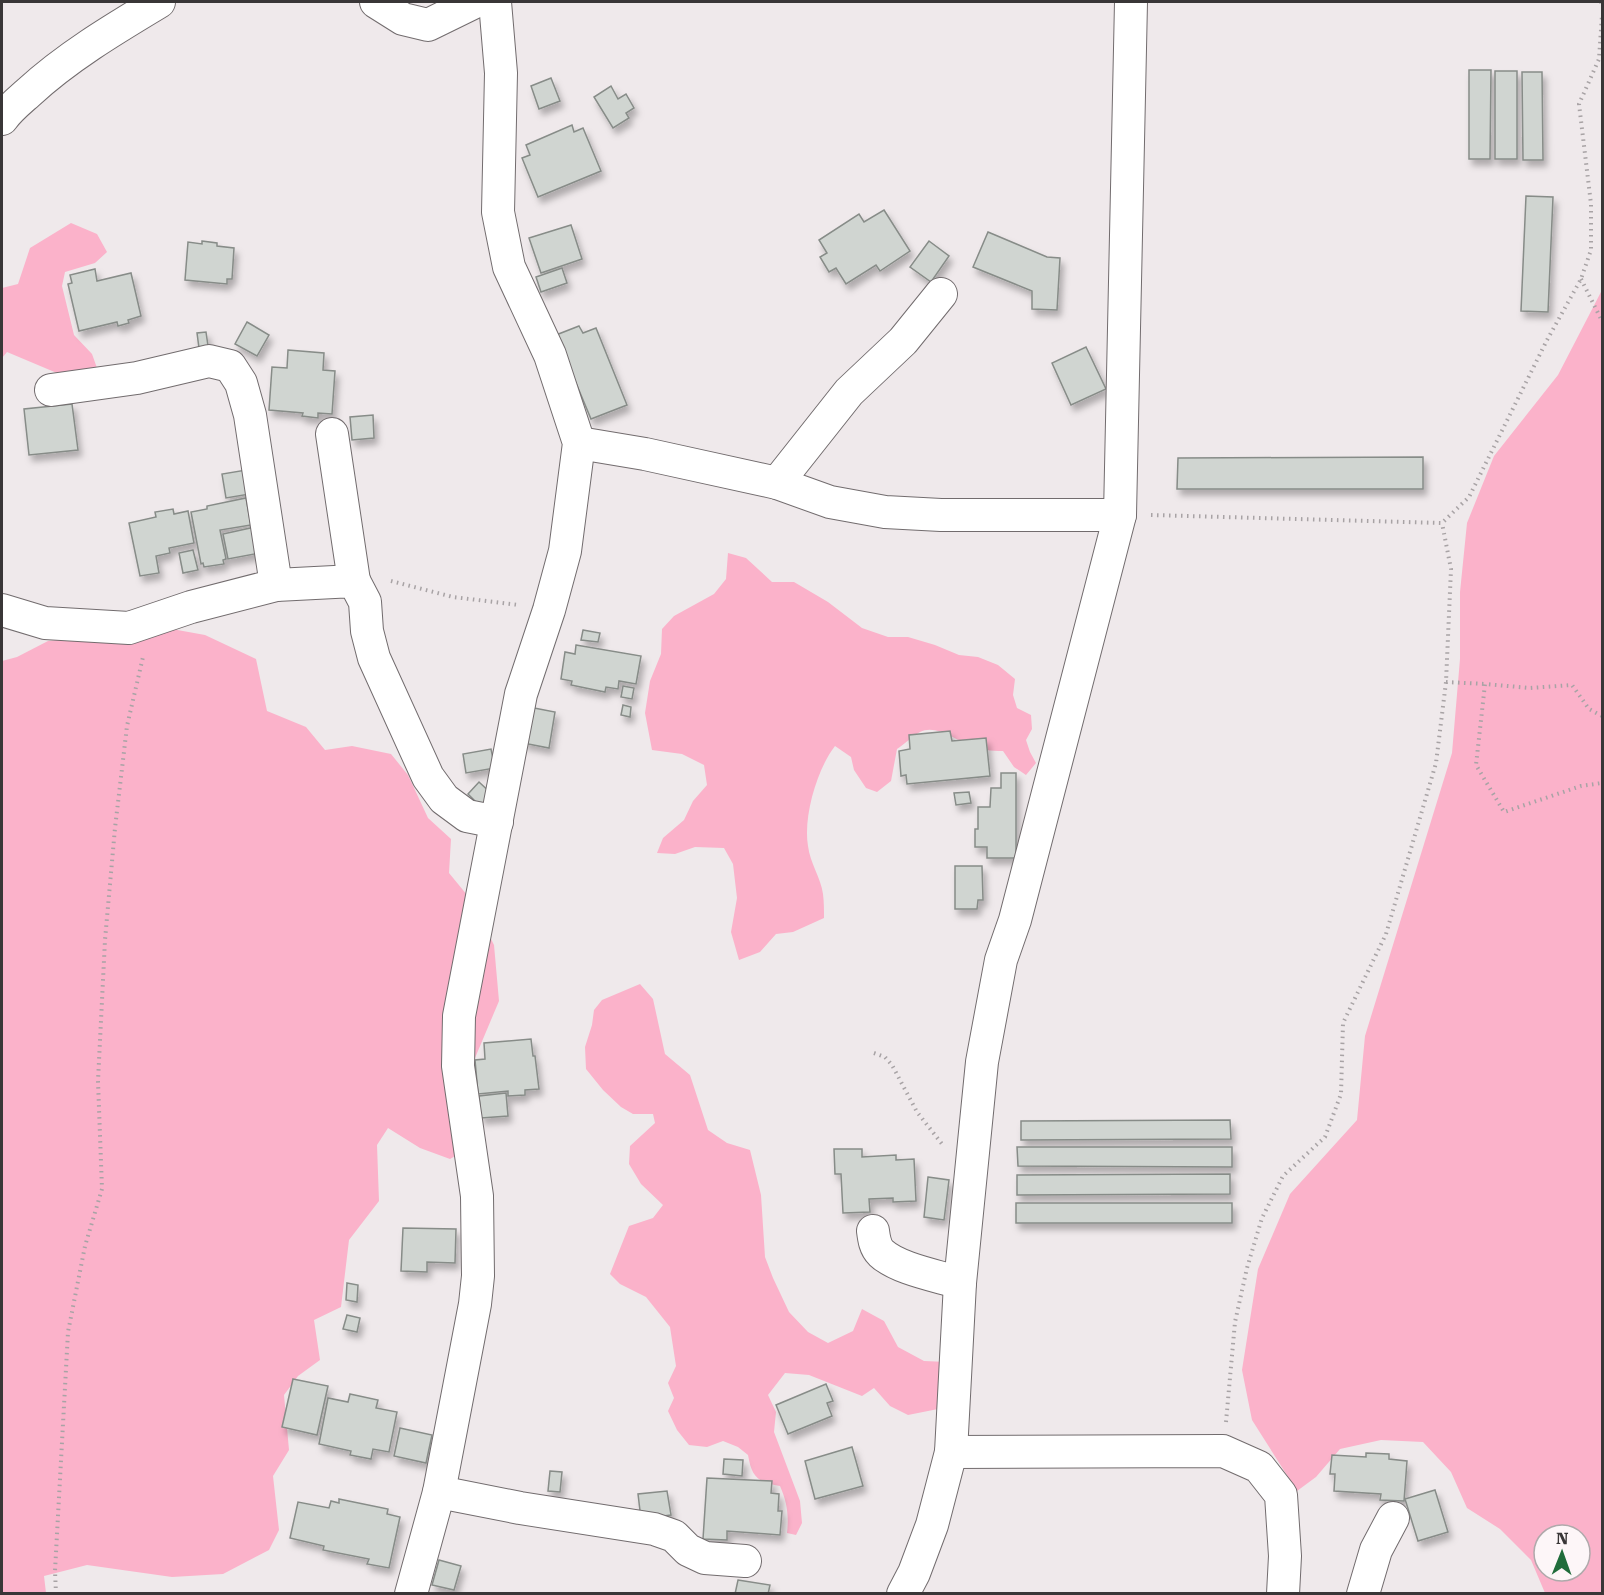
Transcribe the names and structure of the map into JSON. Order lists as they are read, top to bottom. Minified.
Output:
{"north":"top"}
